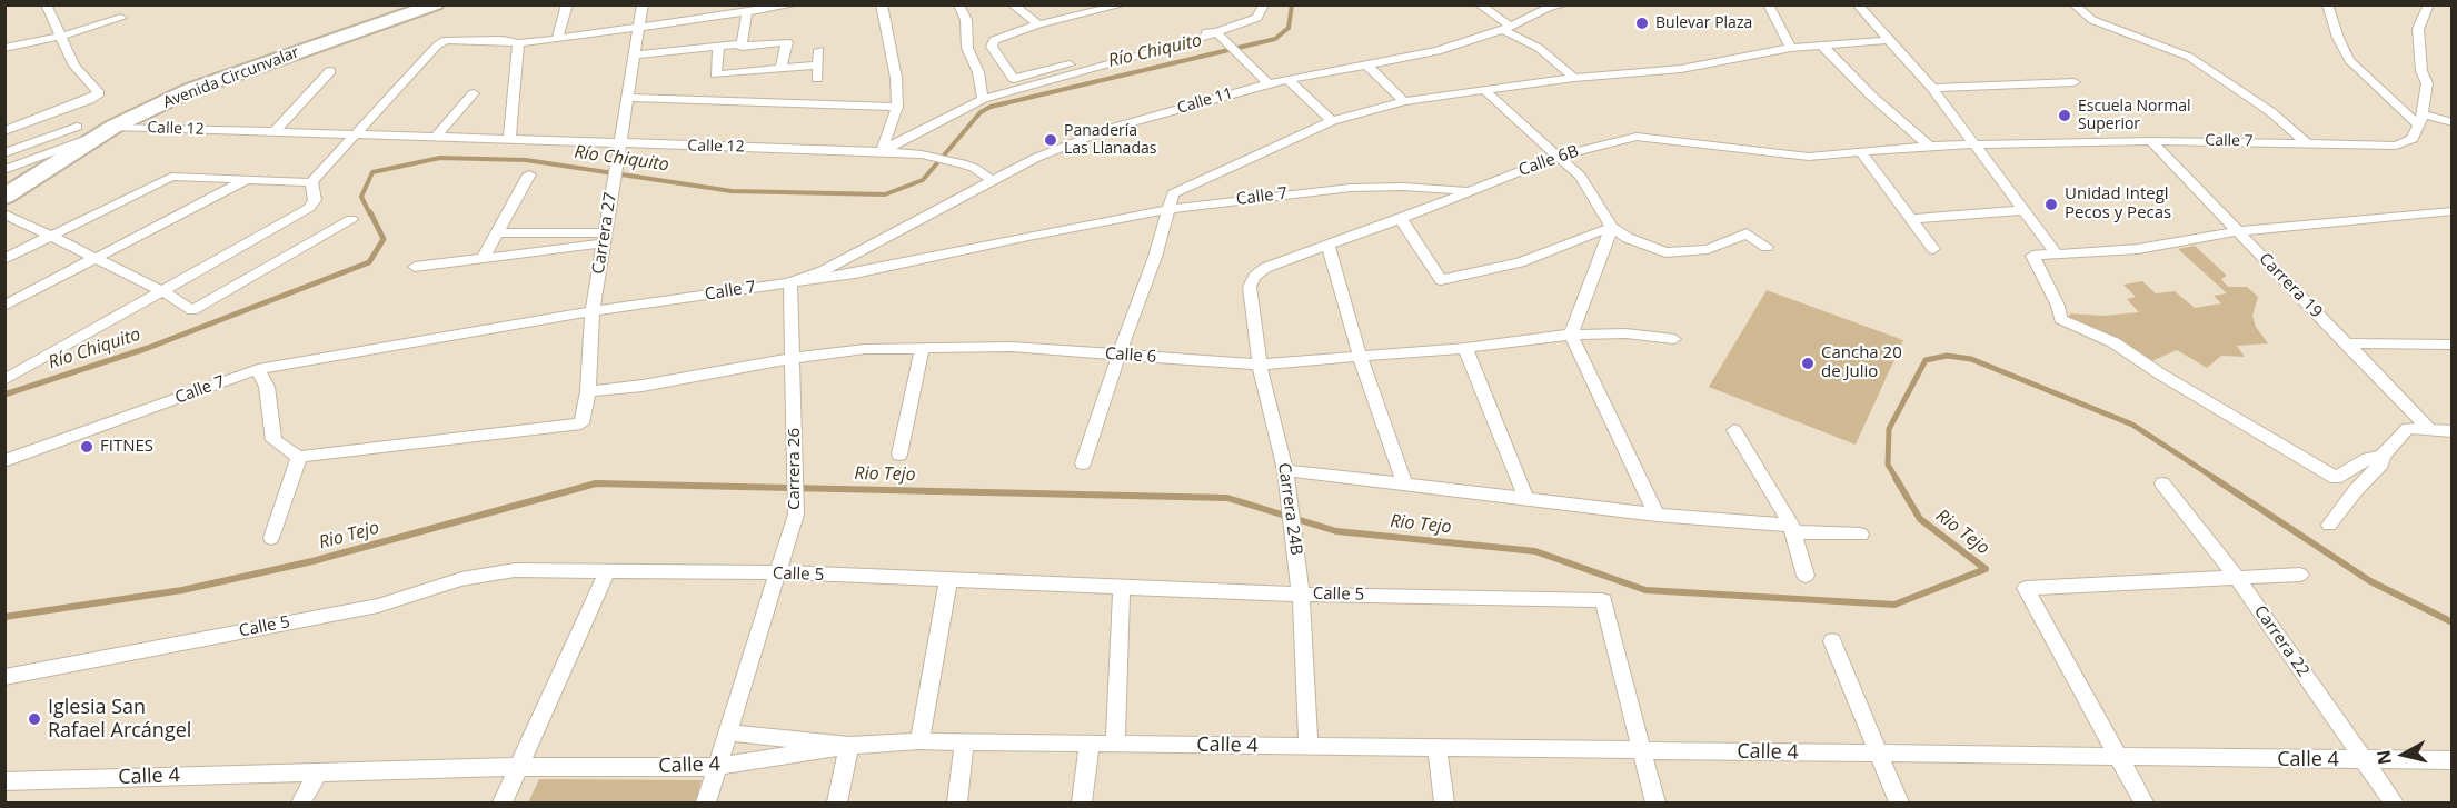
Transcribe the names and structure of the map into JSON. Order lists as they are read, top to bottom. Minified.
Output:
{"streets":{"main road":["Avenida Circunvalar"],"street":["Calle 11","Calle 12","Calle 7","Calle 6B","Carrera 27","Carrera 19","Calle 6","Carrera 26","Carrera 24B","Calle 5","Carrera 22","Calle 4"]},"crossings":[["Avenida Circunvalar","Calle 12"],["Calle 11","Calle 7"],["Calle 11","Carrera 26"],["Calle 12","Carrera 27"],["Calle 7","Calle 6B"],["Calle 7","Carrera 27"],["Calle 7","Carrera 19"],["Calle 7","Carrera 26"],["Calle 6B","Carrera 24B"],["Carrera 27","Calle 6"],["Calle 6","Carrera 26"],["Calle 6","Carrera 24B"],["Carrera 26","Calle 5"],["Carrera 26","Calle 4"],["Carrera 24B","Calle 5"],["Carrera 24B","Calle 4"],["Calle 5","Calle 4"],["Carrera 22","Calle 4"]],"water":["Río Chiquito","Rio Tejo"],"places":["Bulevar Plaza","Escuela Normal Superior","Panadería Las Llanadas","Unidad Integl Pecos y Pecas","Cancha 20 de Julio","FITNES","Iglesia San Rafael Arcángel"],"north":"left"}
